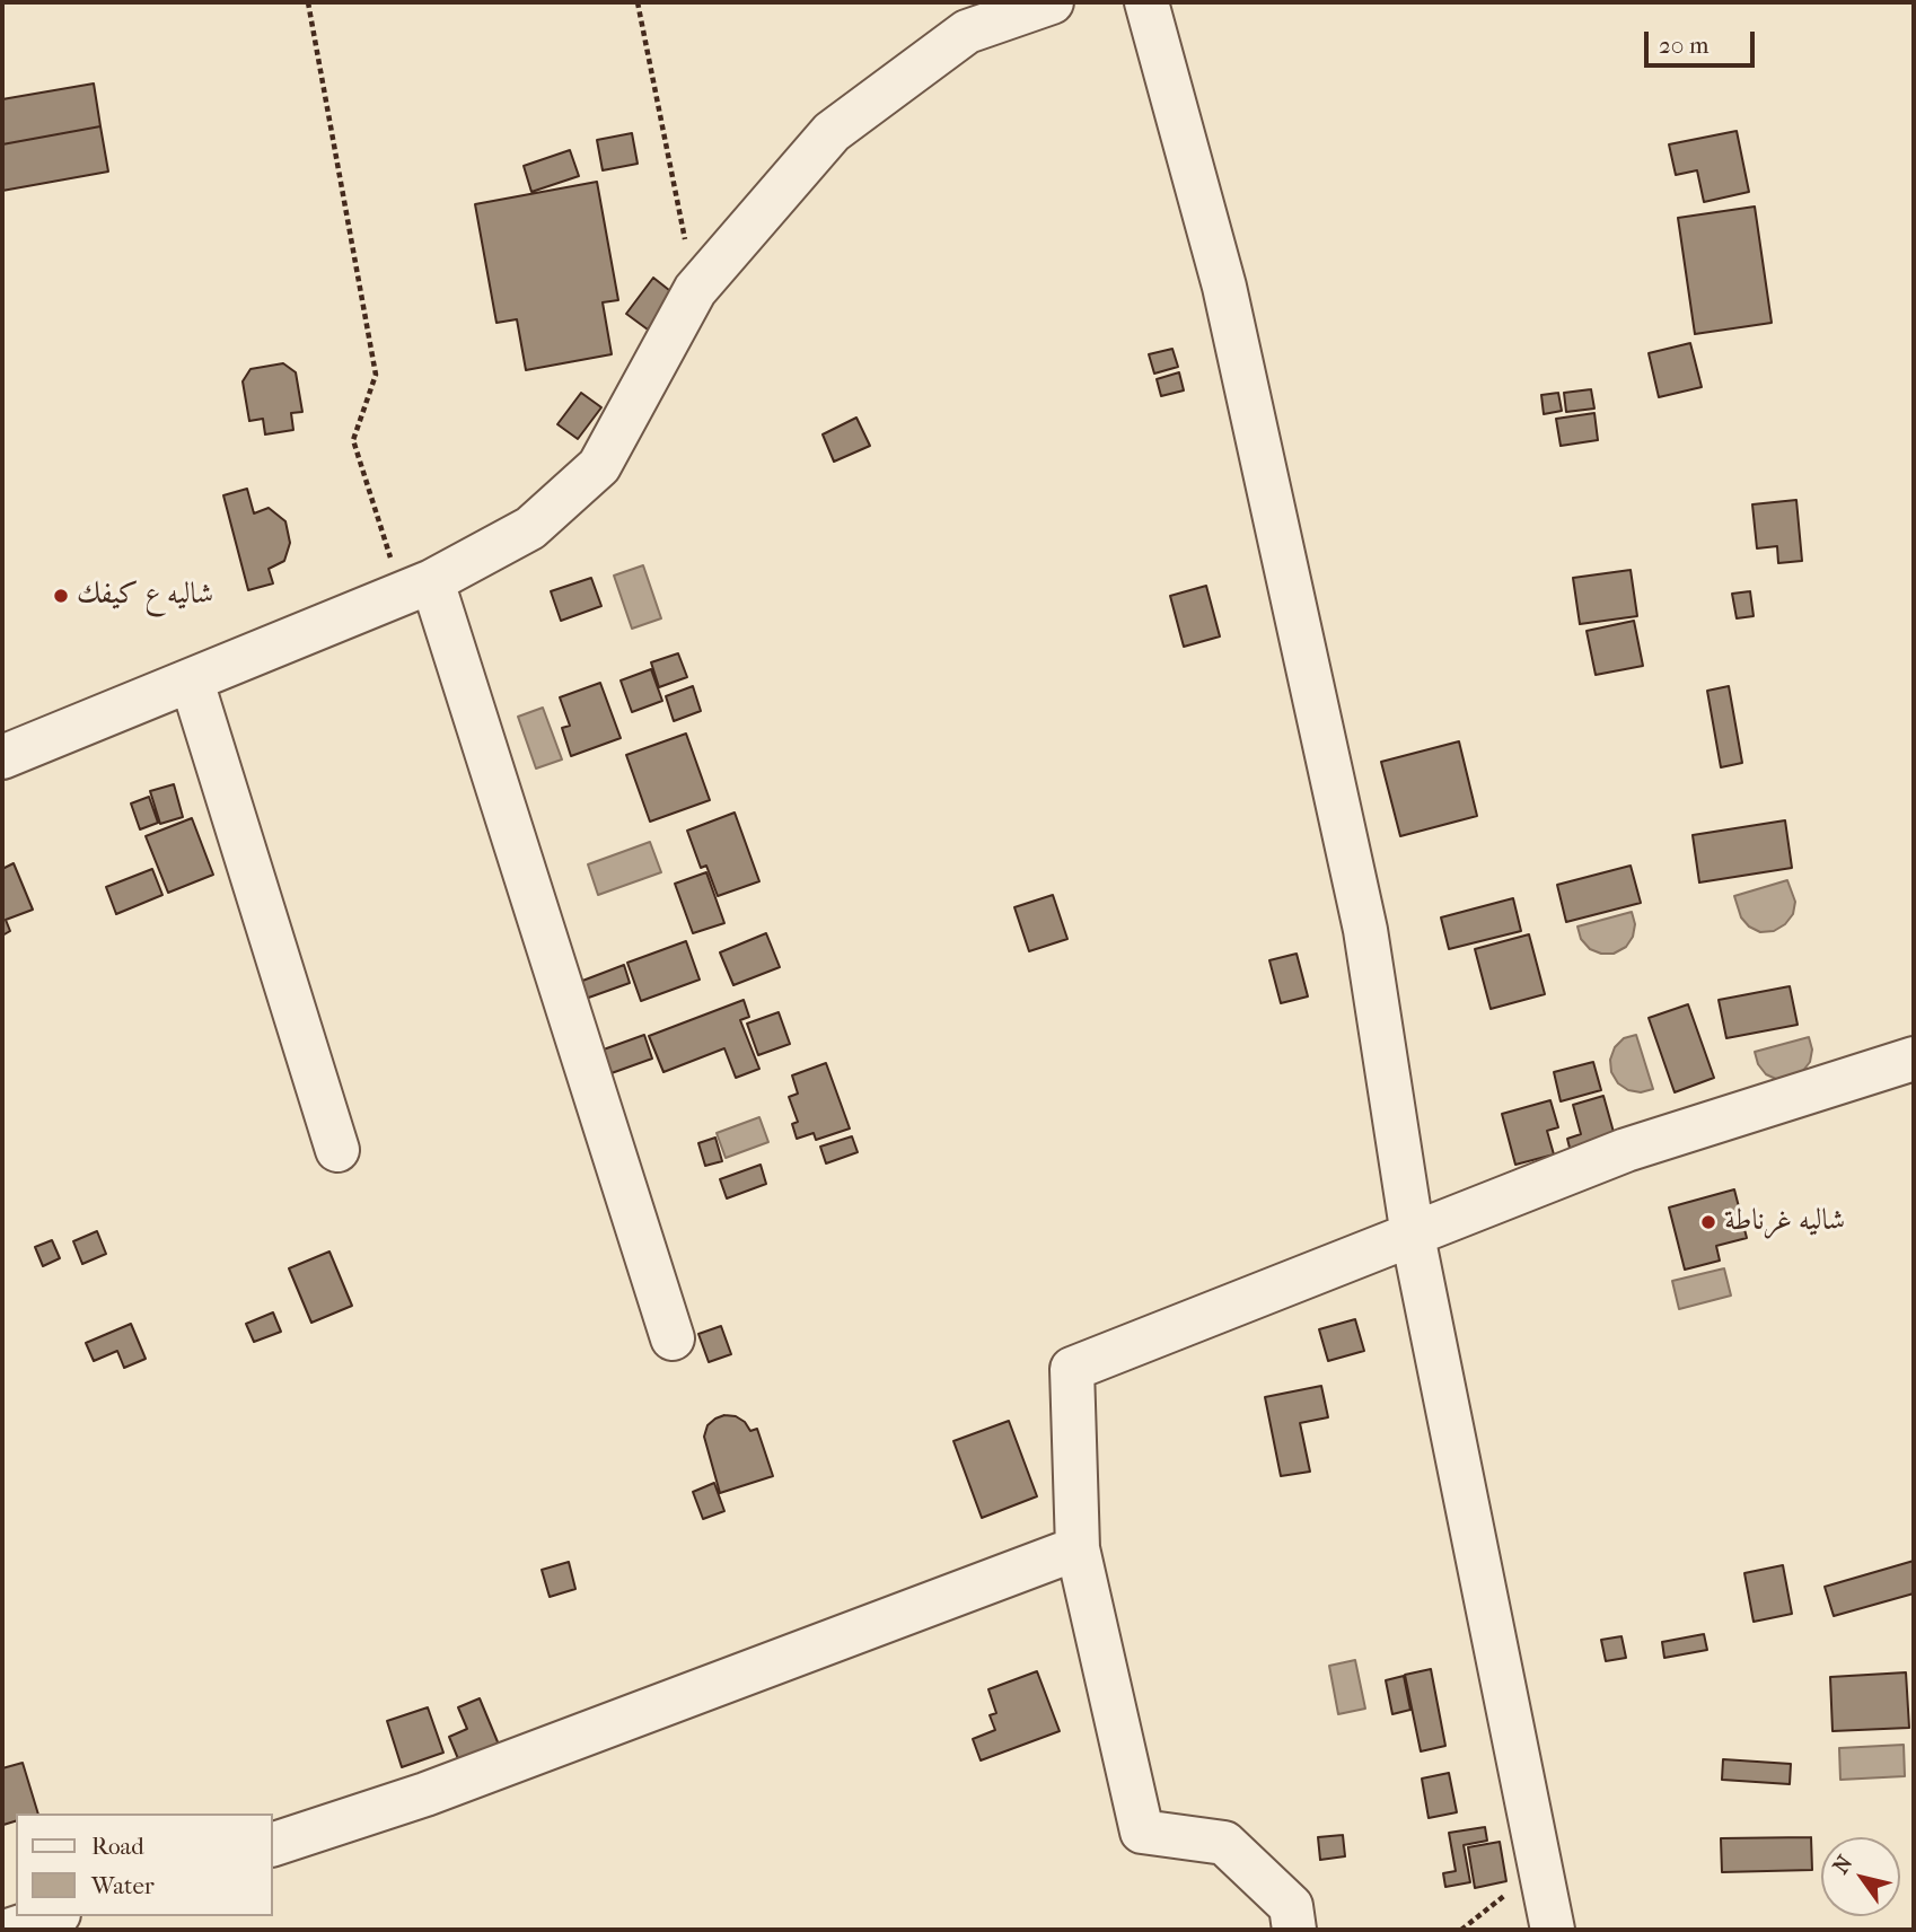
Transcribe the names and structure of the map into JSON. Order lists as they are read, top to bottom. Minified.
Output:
{"places":["شاليه ع كيفك","شاليه غرناطة"],"legend":["Road","Water"],"scale_bar":"20 m","north":"top left"}
